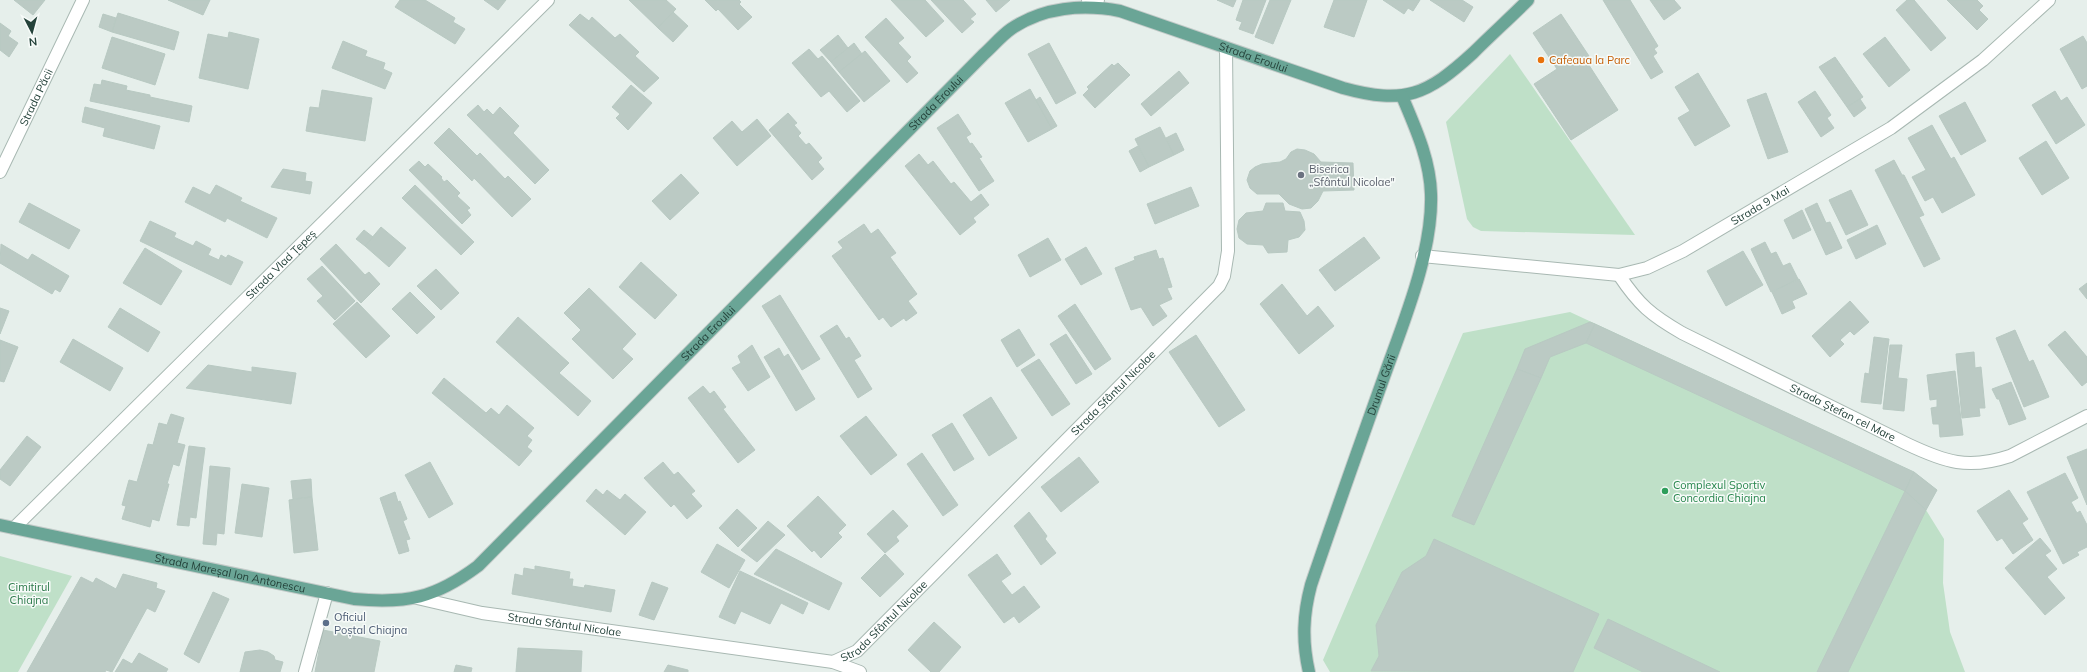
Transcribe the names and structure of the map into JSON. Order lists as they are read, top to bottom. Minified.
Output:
{"streets":{"main road":["Strada Eroului","Drumul Gării","Strada Mareșal Ion Antonescu"],"street":["Strada Păcii","Strada 9 Mai","Strada Vlad Țepeș","Strada Sfântul Nicolae","Strada Ștefan cel Mare"]},"crossings":[["Strada Eroului","Drumul Gării"],["Strada Eroului","Strada Sfântul Nicolae"],["Strada Eroului","Strada Mareșal Ion Antonescu"],["Strada 9 Mai","Drumul Gării"],["Strada 9 Mai","Strada Ștefan cel Mare"],["Strada Vlad Țepeș","Strada Mareșal Ion Antonescu"],["Strada Sfântul Nicolae","Strada Mareșal Ion Antonescu"]],"parks":["Cimitirul Chiajna"],"places":["Cafeaua la Parc","Biserica „Sfântul Nicolae\"","Complexul Sportiv Concordia Chiajna","Oficiul Poștal Chiajna"],"north":"bottom"}
